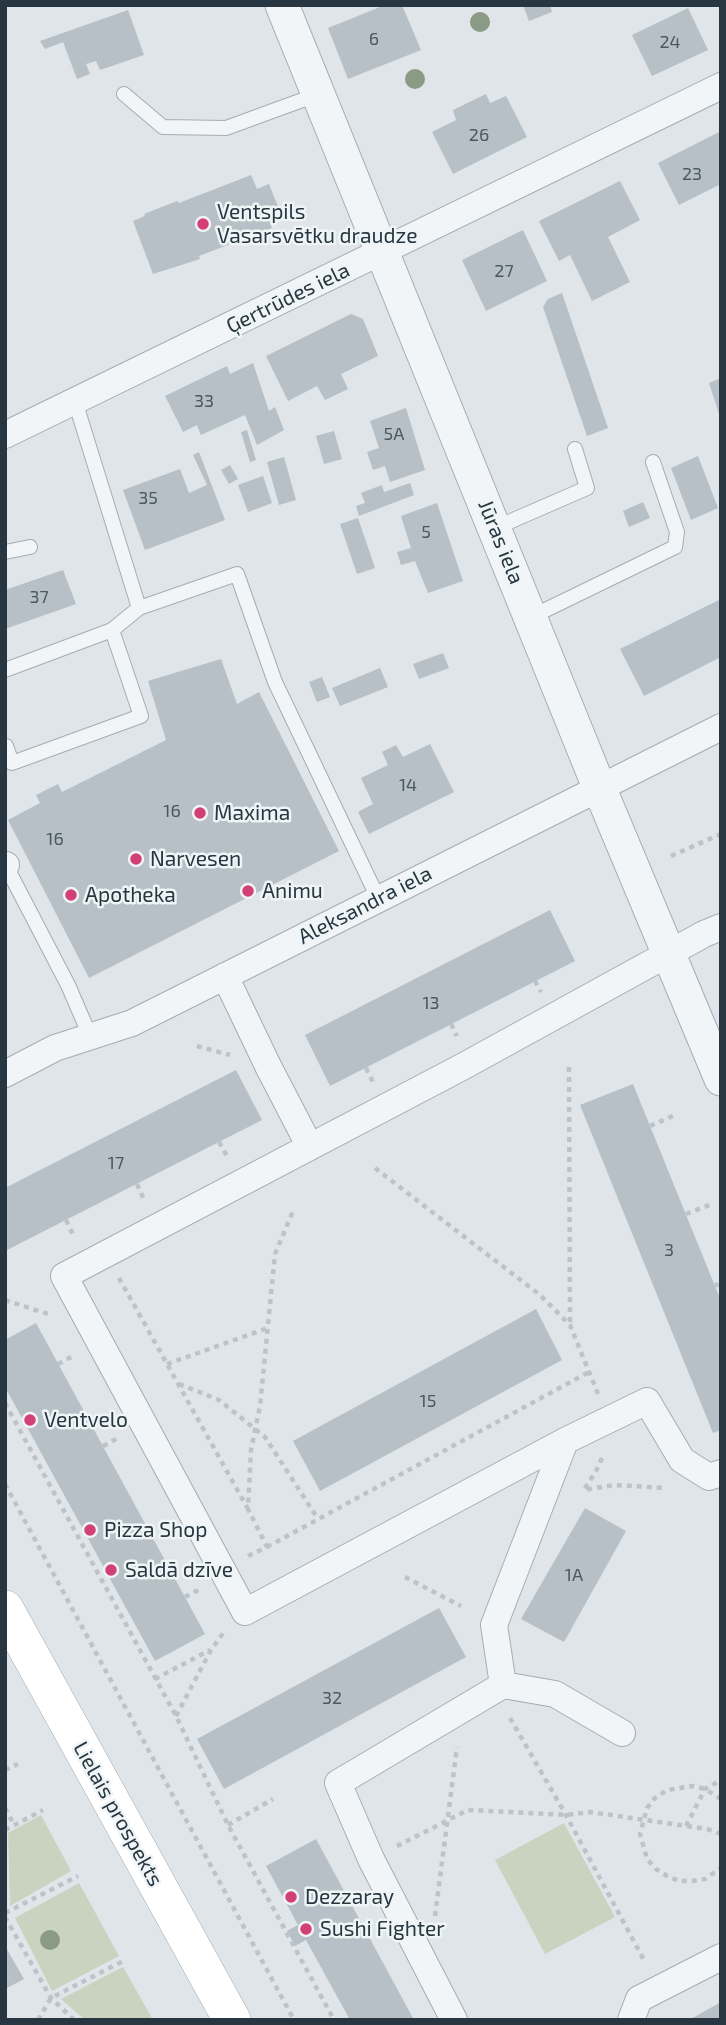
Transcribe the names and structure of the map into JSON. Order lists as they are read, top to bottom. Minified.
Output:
{"streets":{"main road":["Lielais prospekts"],"street":["Ģertrūdes iela","Jūras iela","Aleksandra iela"]},"crossings":[["Ģertrūdes iela","Jūras iela"],["Jūras iela","Aleksandra iela"]],"places":["Ventspils Vasarsvētku draudze","Maxima","Narvesen","Animu","Apotheka","Ventvelo","Pizza Shop","Saldā dzīve","Dezzaray","Sushi Fighter"],"house_numbers":["6","24","26","23","27","33","5A","35","5","37","14","16","16","13","17","3","15","1A","32"]}
